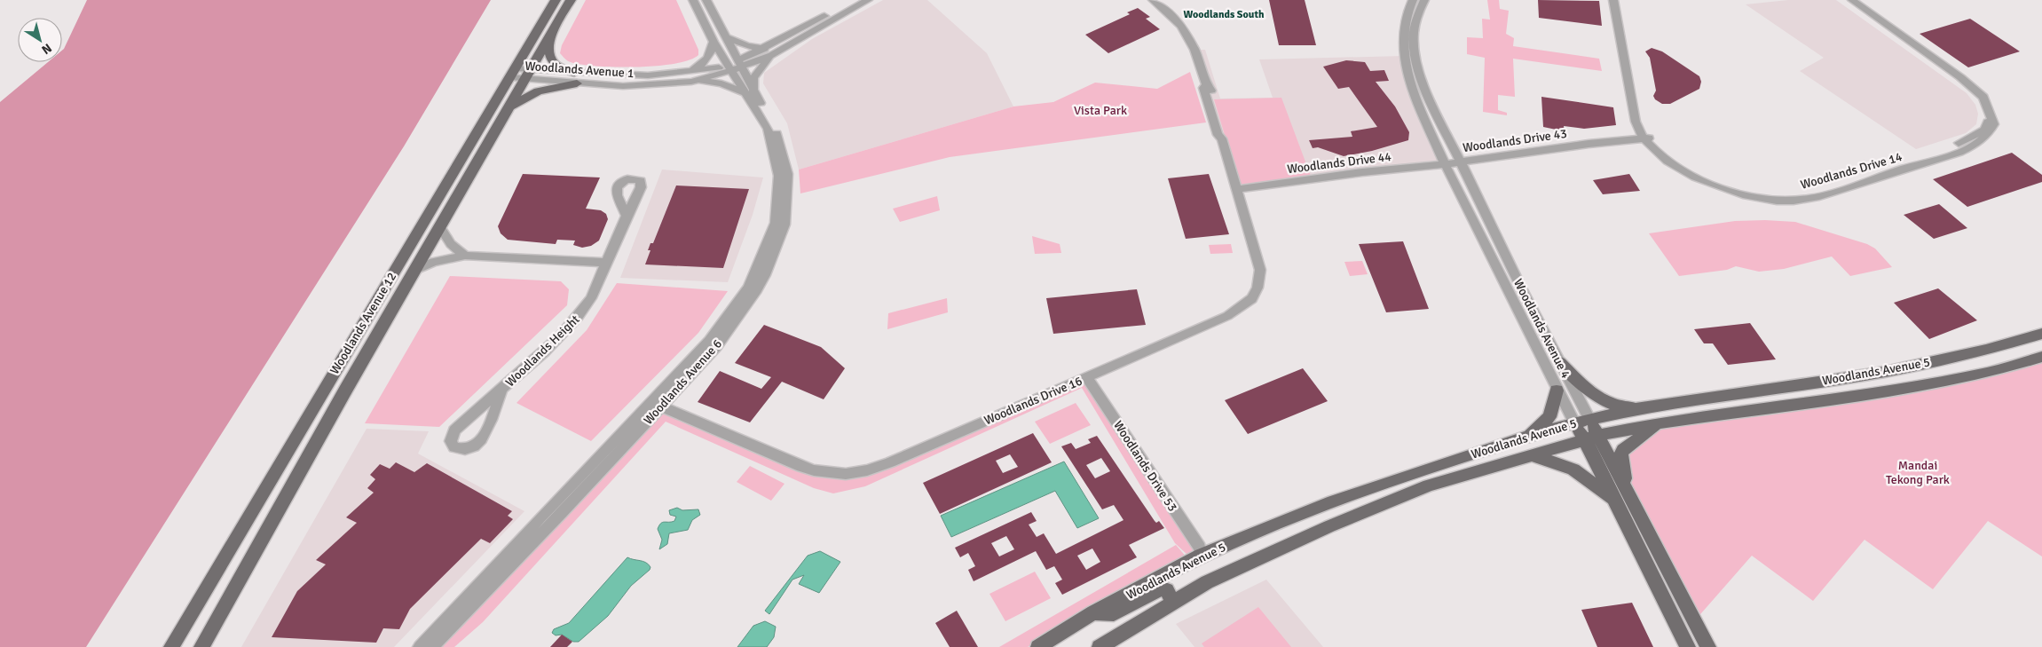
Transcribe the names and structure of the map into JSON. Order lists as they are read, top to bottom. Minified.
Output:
{"streets":{"main road":["Woodlands Avenue 12","Woodlands Avenue 4","Woodlands Avenue 5"],"street":["Woodlands Avenue 1","Woodlands Drive 43","Woodlands Drive 44","Woodlands Drive 14","Woodlands Height","Woodlands Avenue 6","Woodlands Drive 16","Woodlands Drive 53"]},"crossings":[["Woodlands Avenue 1","Woodlands Avenue 12"],["Woodlands Avenue 1","Woodlands Avenue 6"],["Woodlands Drive 43","Woodlands Drive 44"],["Woodlands Drive 43","Woodlands Drive 14"],["Woodlands Drive 43","Woodlands Avenue 4"],["Woodlands Drive 44","Woodlands Avenue 4"],["Woodlands Drive 44","Woodlands Drive 16"],["Woodlands Avenue 4","Woodlands Avenue 5"],["Woodlands Avenue 5","Woodlands Drive 53"],["Woodlands Avenue 6","Woodlands Drive 16"],["Woodlands Drive 16","Woodlands Drive 53"]],"districts":["Woodlands South"],"parks":["Vista Park","Mandai Tekong Park"],"north":"bottom right"}
